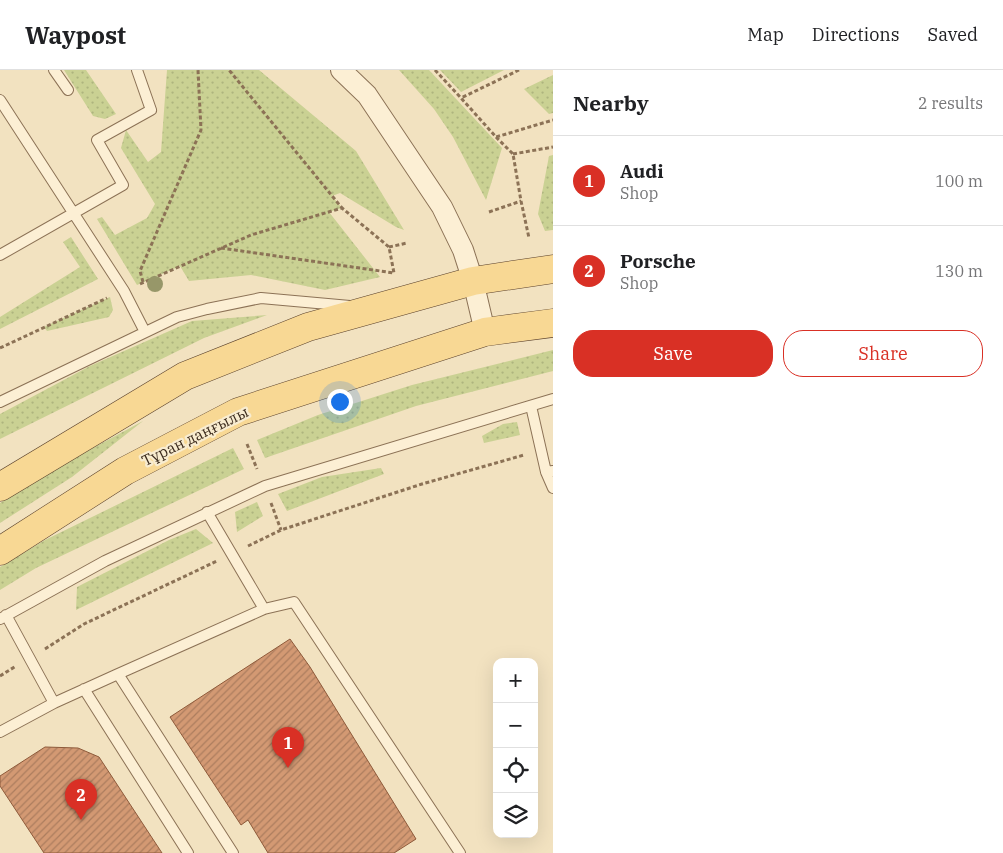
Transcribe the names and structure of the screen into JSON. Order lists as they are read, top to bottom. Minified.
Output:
{"streets":{"main road":["Тұран даңғылы"]},"page":{"header":"Waypost","nav":["Map","Directions","Saved"],"heading":["Nearby","2 results"],"list":[{"mark":"1","name":"Audi","note":"Shop","value":"100 m"},{"mark":"2","name":"Porsche","note":"Shop","value":"130 m"}],"buttons":["Save","Share"],"map_buttons":["+","−"],"pins":["1","2"]}}
